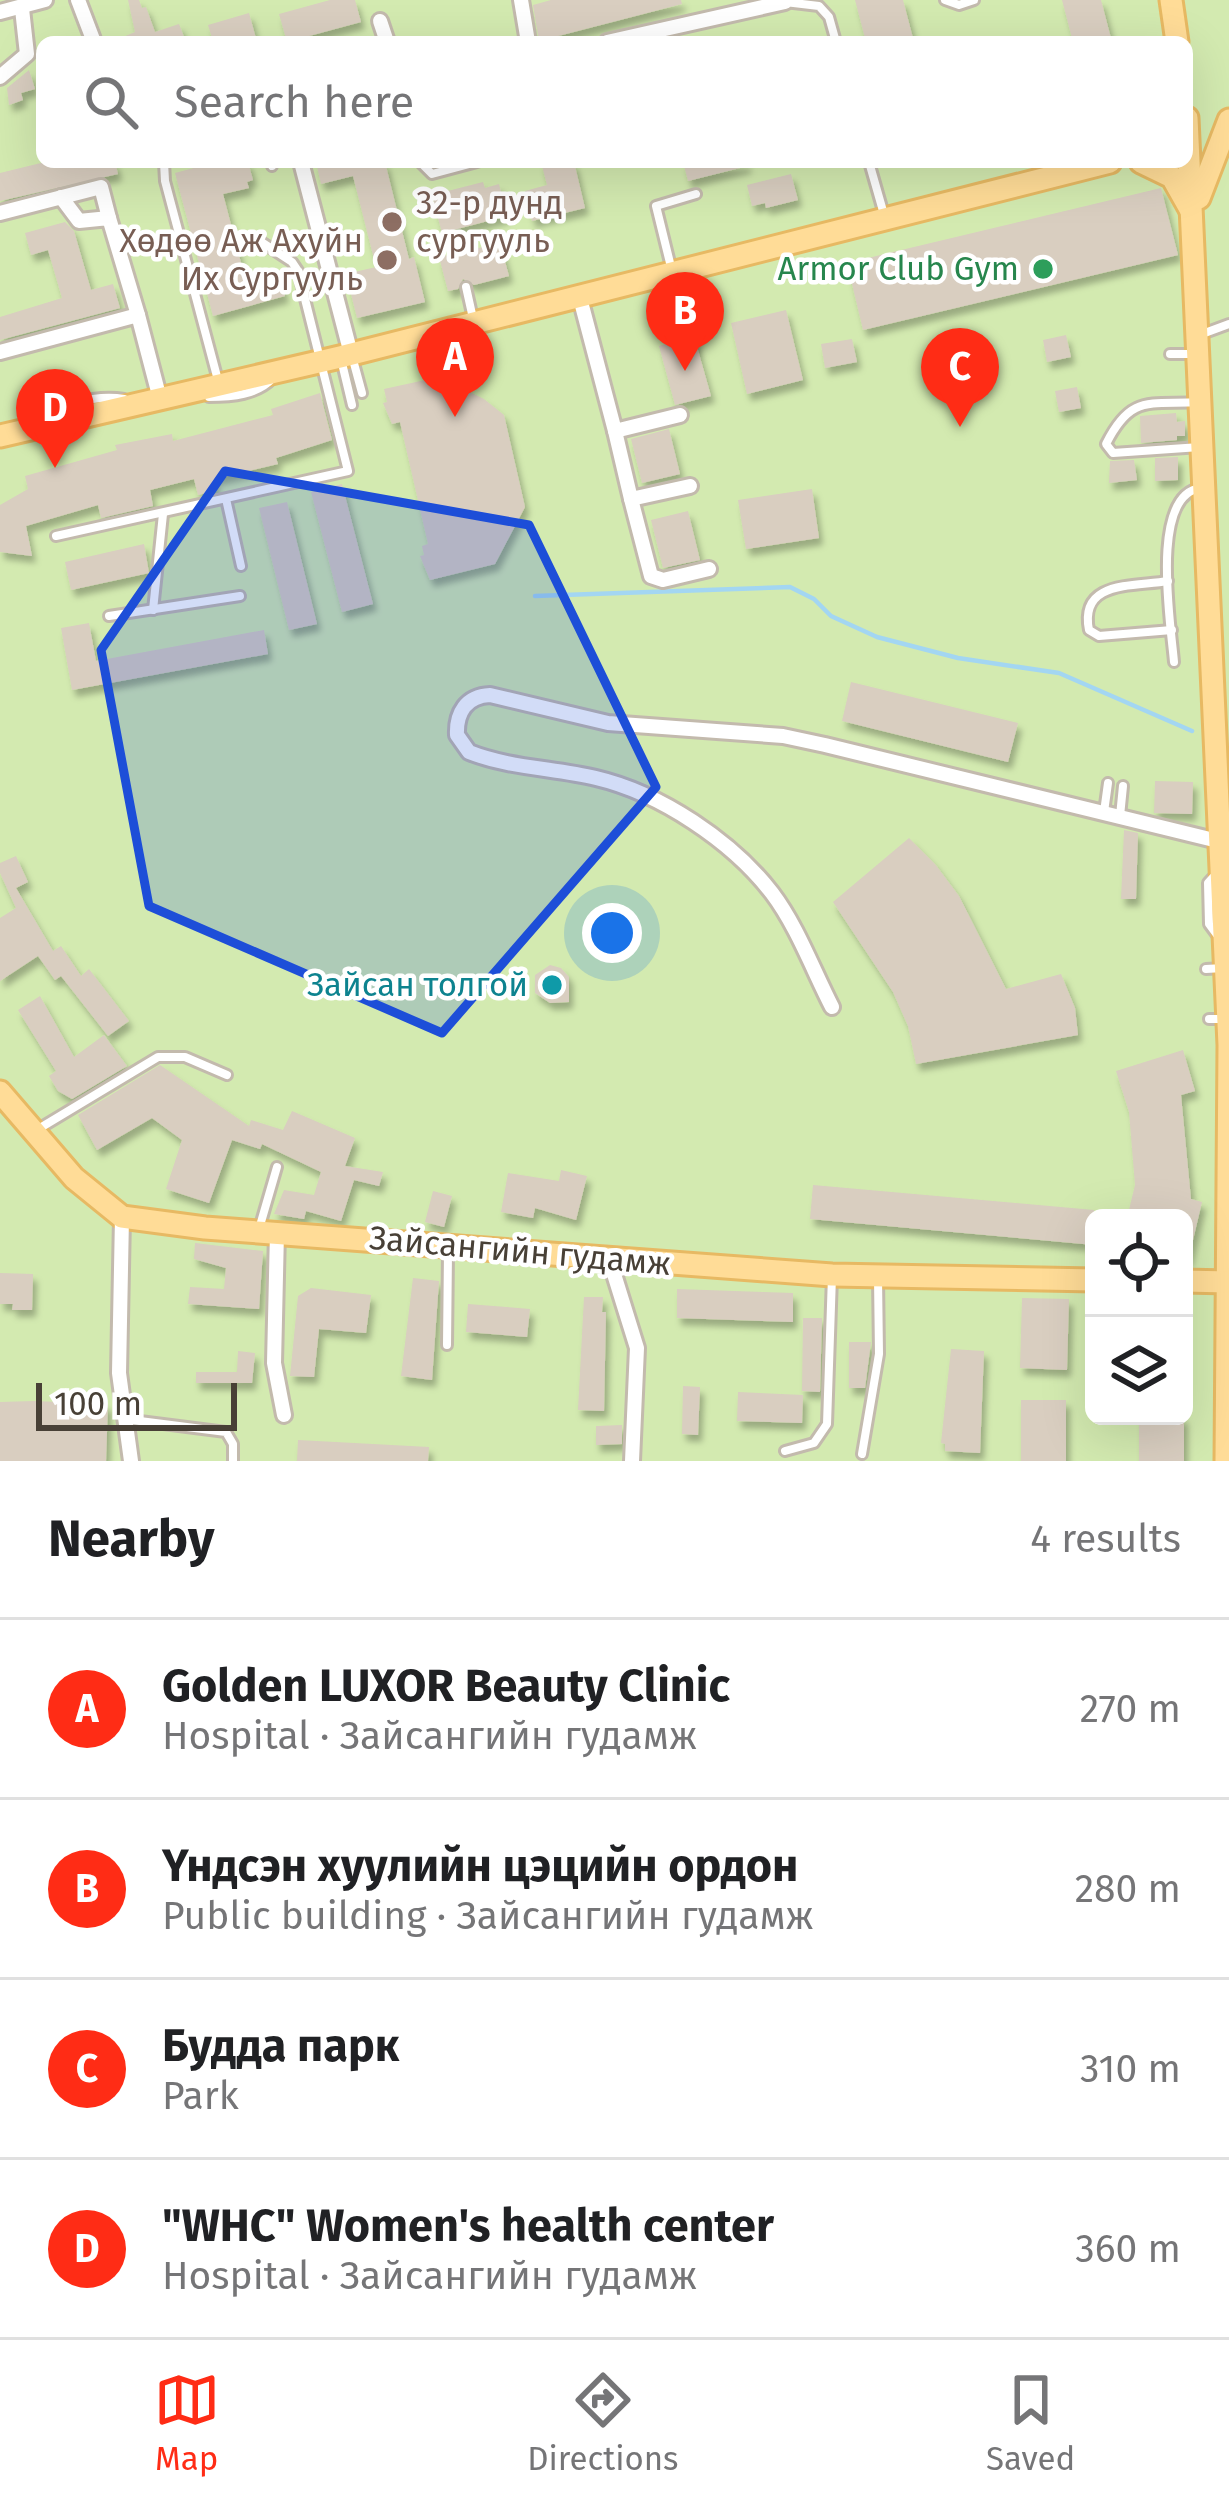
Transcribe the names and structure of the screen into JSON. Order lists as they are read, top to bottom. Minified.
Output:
{"streets":{"main road":["Зайсангийн гудамж"]},"places":["32-р дунд сургууль","Хөдөө Аж Ахуйн Их Сургууль","Armor Club Gym","Зайсан толгой"],"scale_bar":"100 m","page":{"search":"Search here","pins":["B","A","C","D"],"scale":"100 m","heading":["Nearby","4 results"],"list":[{"mark":"A","name":"Golden LUXOR Beauty Clinic","note":"Hospital · Зайсангийн гудамж","value":"270 m"},{"mark":"B","name":"Үндсэн хуулийн цэцийн ордон","note":"Public building · Зайсангийн гудамж","value":"280 m"},{"mark":"C","name":"Будда парк","note":"Park","value":"310 m"},{"mark":"D","name":"\"WHC\" Women's health center","note":"Hospital · Зайсангийн гудамж","value":"360 m"}],"nav":["Map","Directions","Saved"]}}
